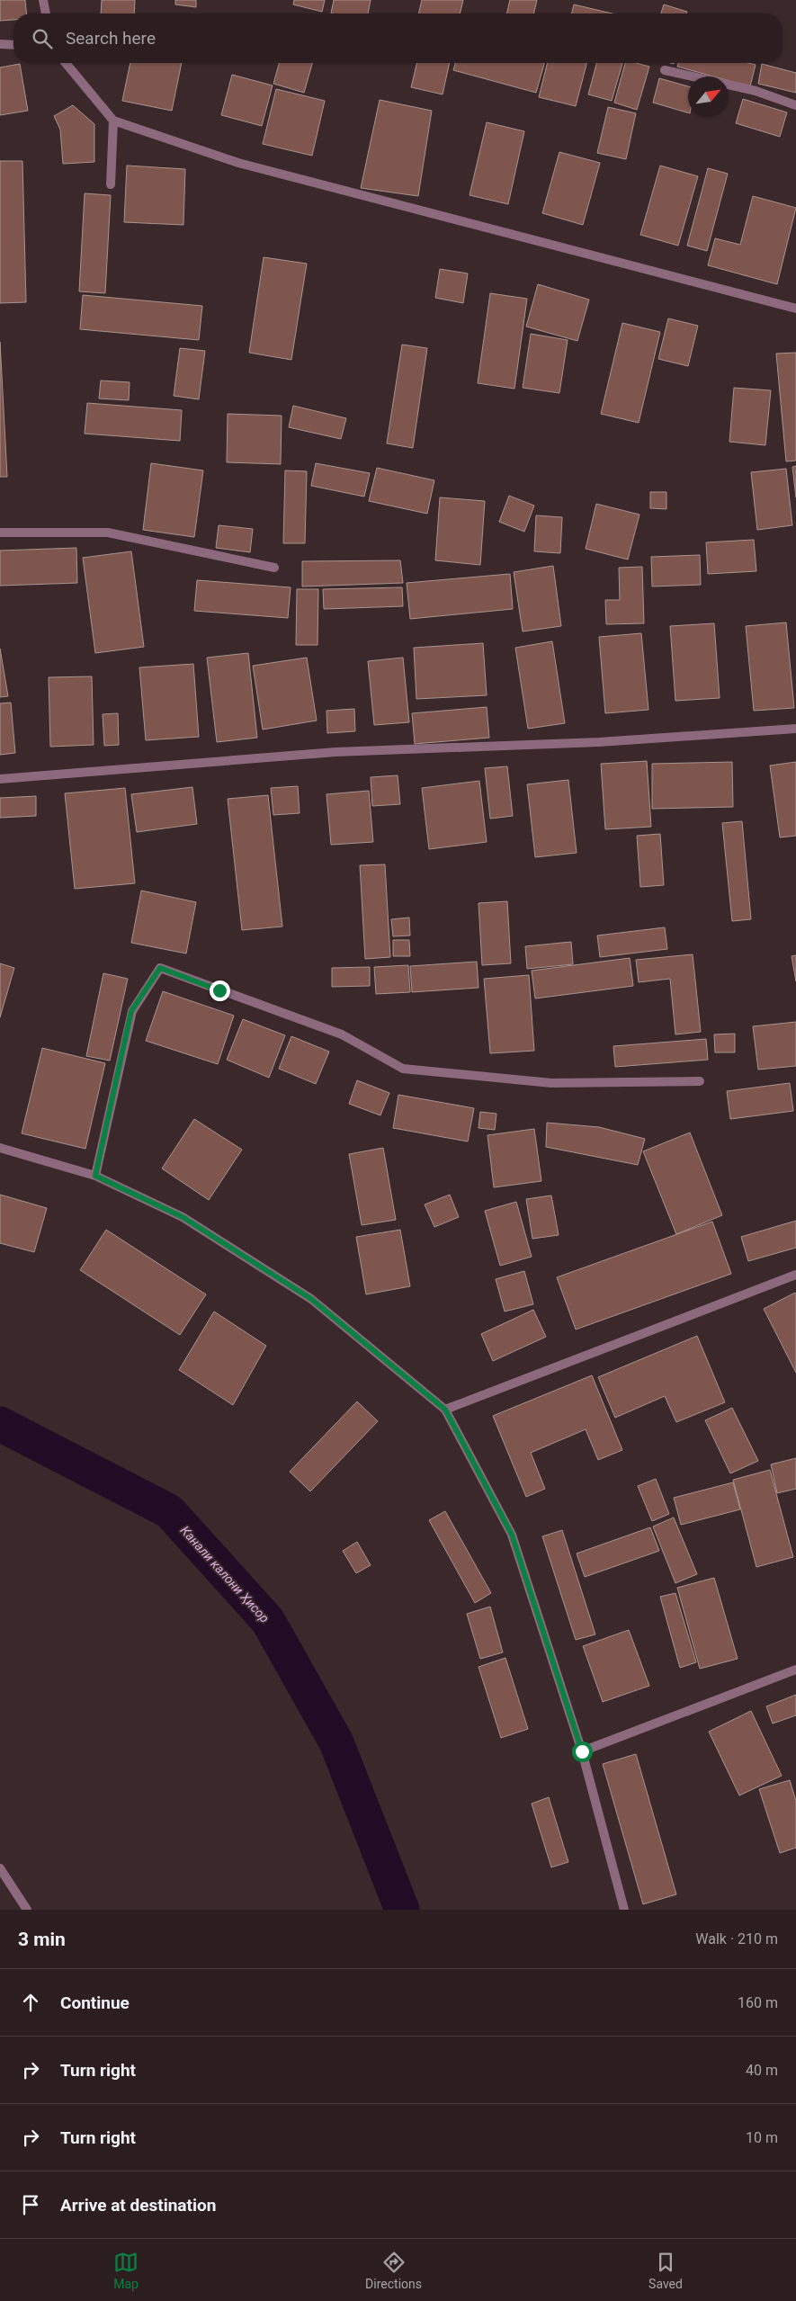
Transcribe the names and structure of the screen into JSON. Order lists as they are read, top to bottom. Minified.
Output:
{"water":["Канали калони Ҳисор"],"north":"top right","page":{"search":"Search here","heading":["3 min","Walk · 210 m"],"list":[["Continue","160 m"],["Turn right","40 m"],["Turn right","10 m"],"Arrive at destination"],"nav":["Map","Directions","Saved"]}}
